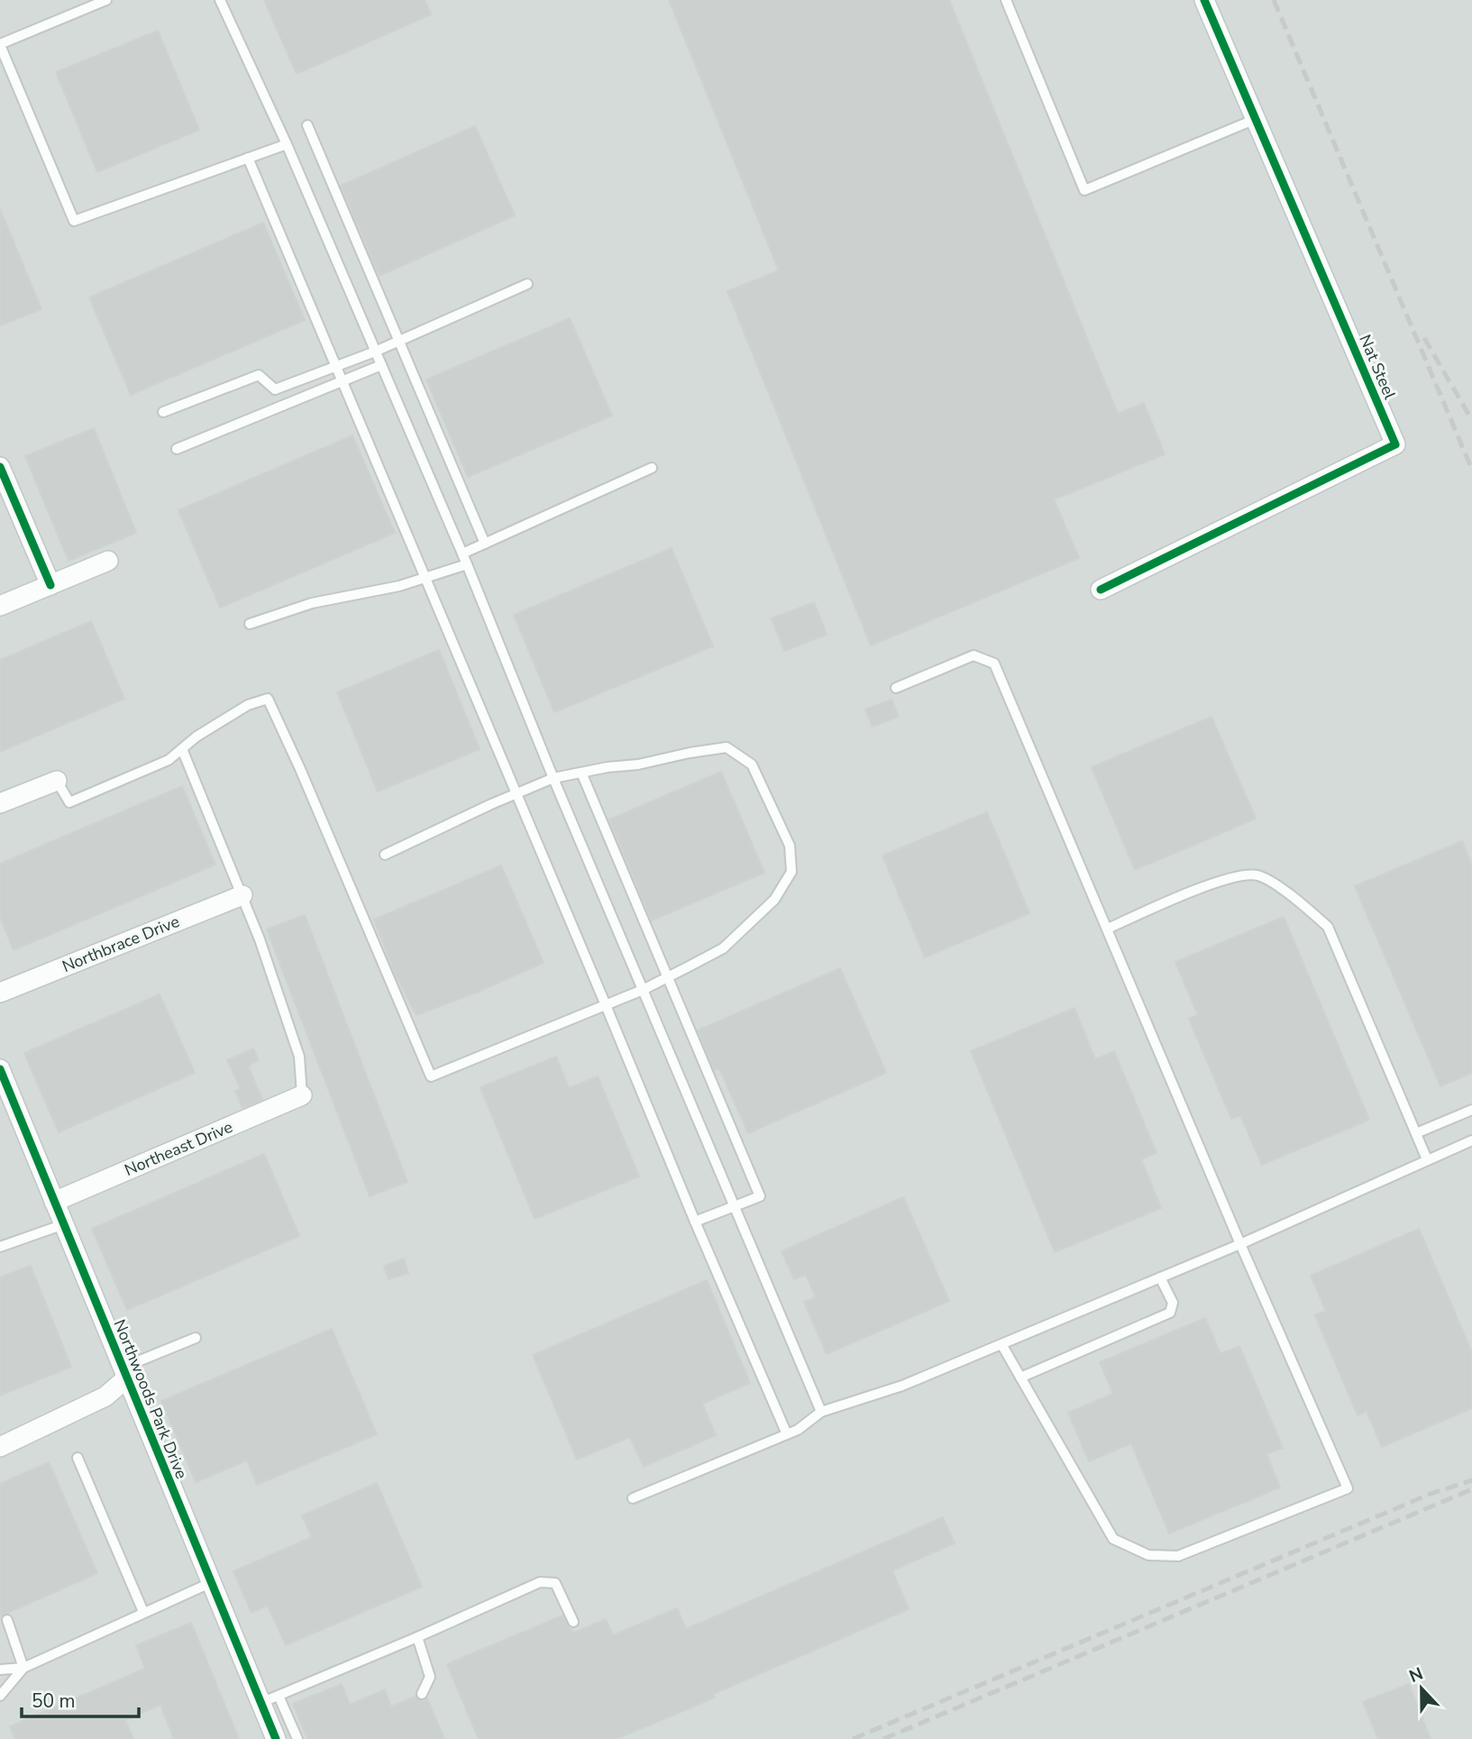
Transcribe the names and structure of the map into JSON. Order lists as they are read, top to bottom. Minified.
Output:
{"streets":{"street":["Nat Steel","Northbrace Drive","Northeast Drive","Northwoods Park Drive"]},"crossings":[["Northeast Drive","Northwoods Park Drive"]],"scale_bar":"50 m","north":"top"}
